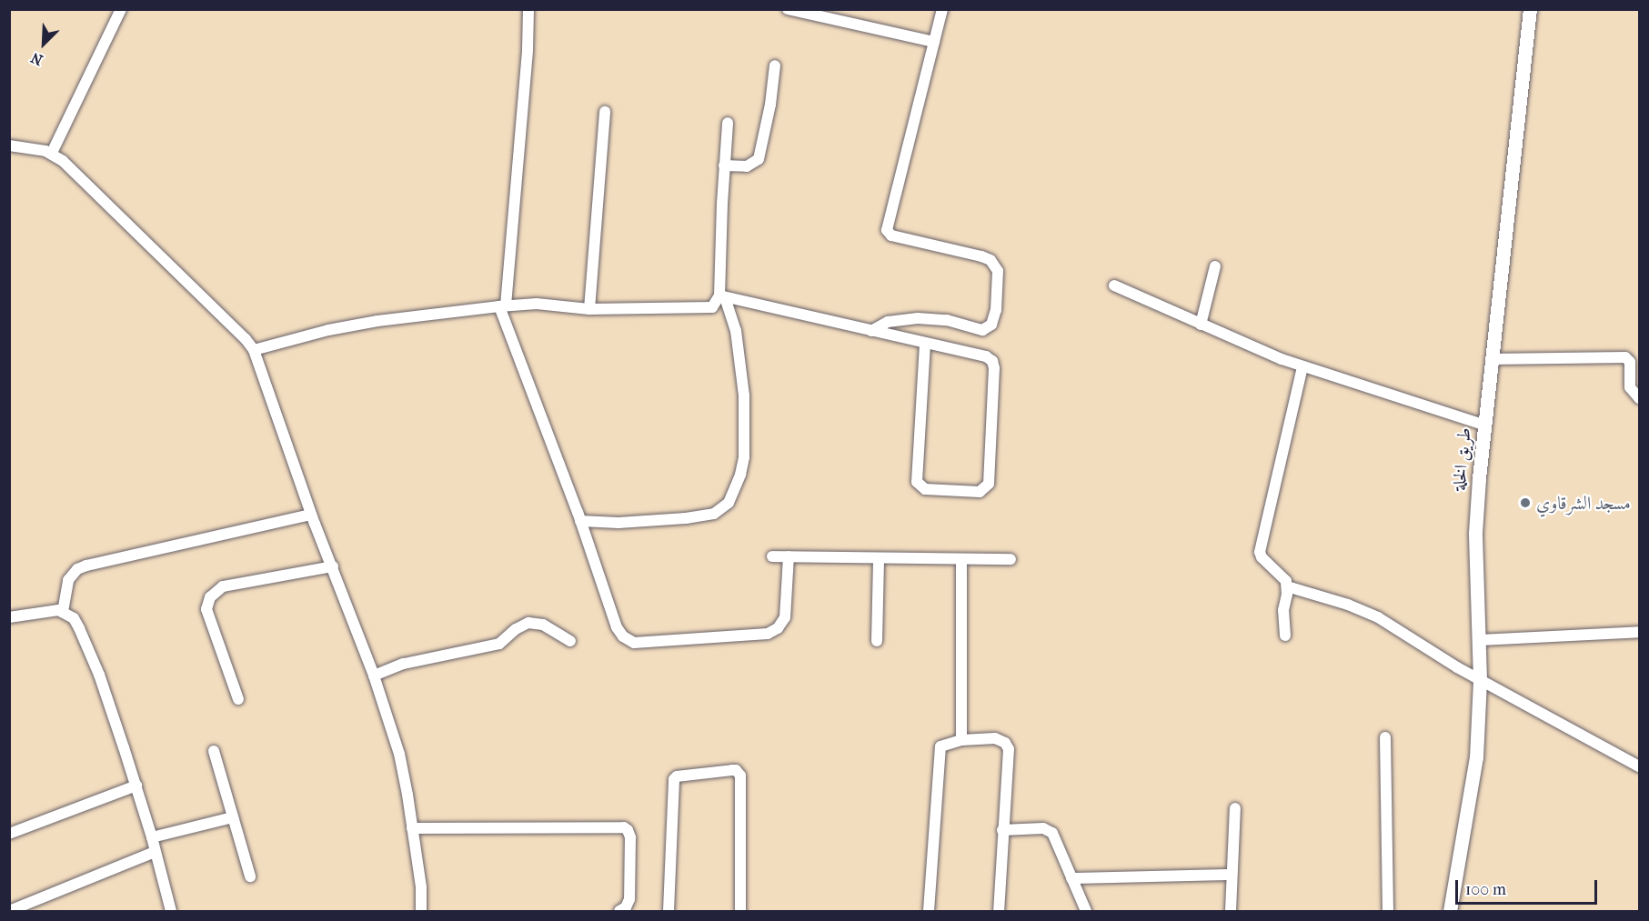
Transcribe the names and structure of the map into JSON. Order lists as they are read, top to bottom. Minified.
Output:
{"streets":{"street":["طريق الخلة"]},"places":["مسجد الشرقاوي"],"scale_bar":"100 m","north":"bottom left"}
